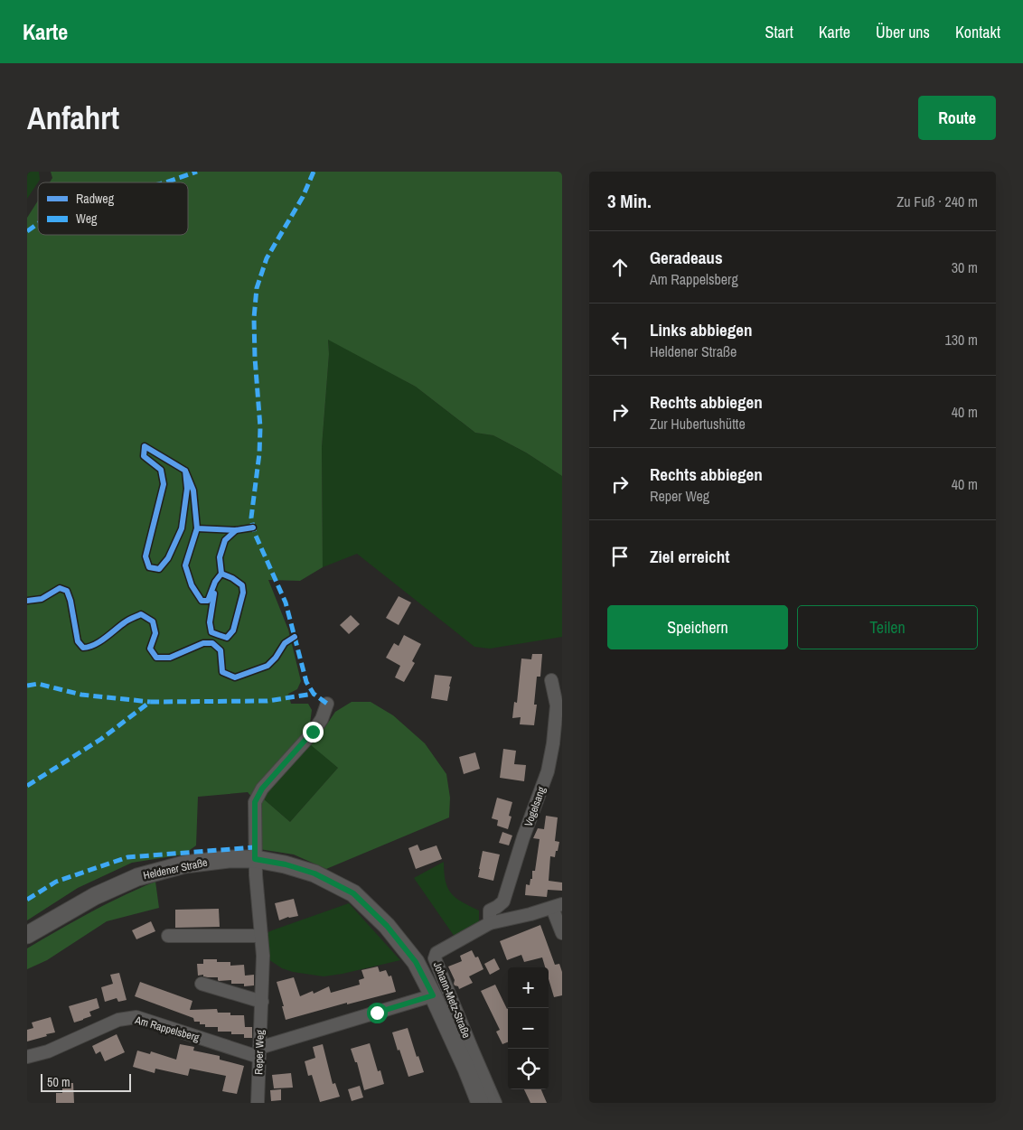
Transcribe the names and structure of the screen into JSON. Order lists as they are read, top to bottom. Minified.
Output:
{"streets":{"main road":["Heldener Straße"],"street":["Vogelsang","Johann-Metz-Straße","Am Rappelsberg","Reper Weg"]},"crossings":[["Vogelsang","Johann-Metz-Straße"],["Heldener Straße","Reper Weg"],["Am Rappelsberg","Reper Weg"]],"legend":["Radweg","Weg"],"scale_bar":"50 m","page":{"header":"Karte","nav":["Start","Karte","Über uns","Kontakt"],"buttons":["Route",["Speichern","Teilen"]],"title":"Anfahrt","heading":["3 Min.","Zu Fuß · 240 m"],"list":[["Geradeaus","Am Rappelsberg","30 m"],["Links abbiegen","Heldener Straße","130 m"],["Rechts abbiegen","Zur Hubertushütte","40 m"],["Rechts abbiegen","Reper Weg","40 m"],"Ziel erreicht"],"map_buttons":["+","−"],"scale":"50 m"}}
